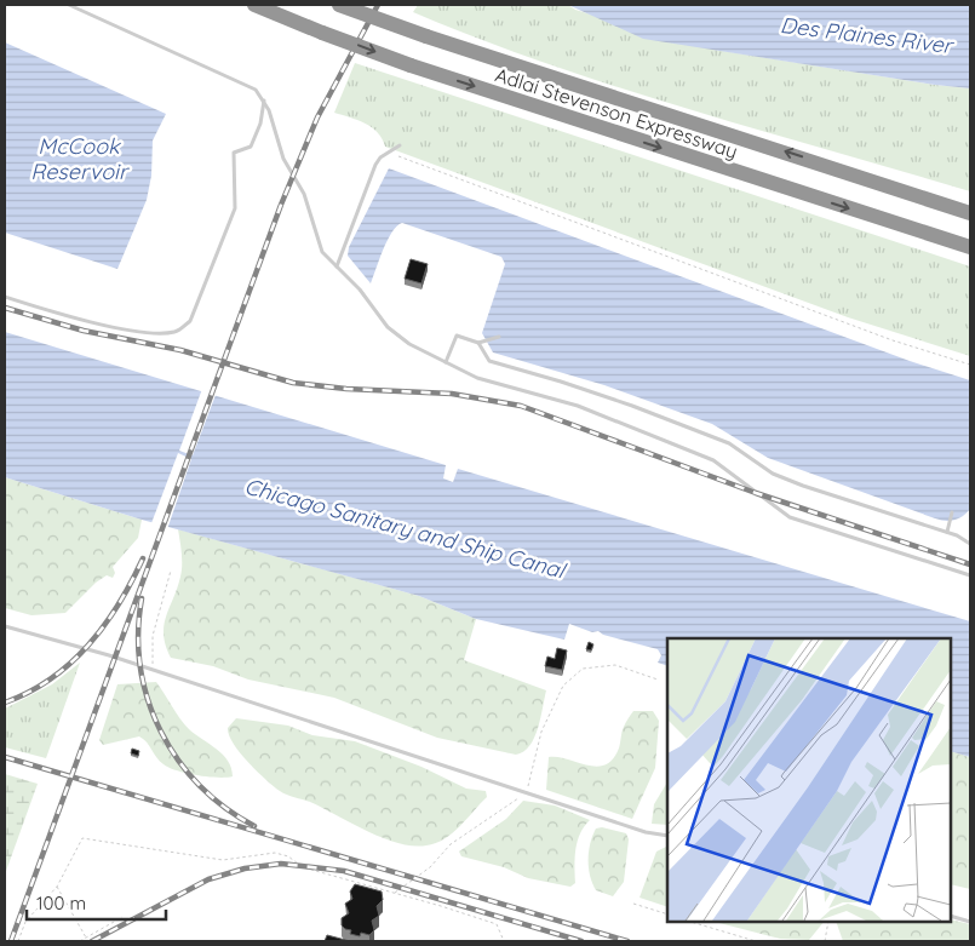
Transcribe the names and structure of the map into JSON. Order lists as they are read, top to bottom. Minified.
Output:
{"streets":{"highway":["Adlai Stevenson Expressway"]},"water":["Des Plaines River","McCook Reservoir","Chicago Sanitary and Ship Canal"],"scale_bar":"100 m"}
